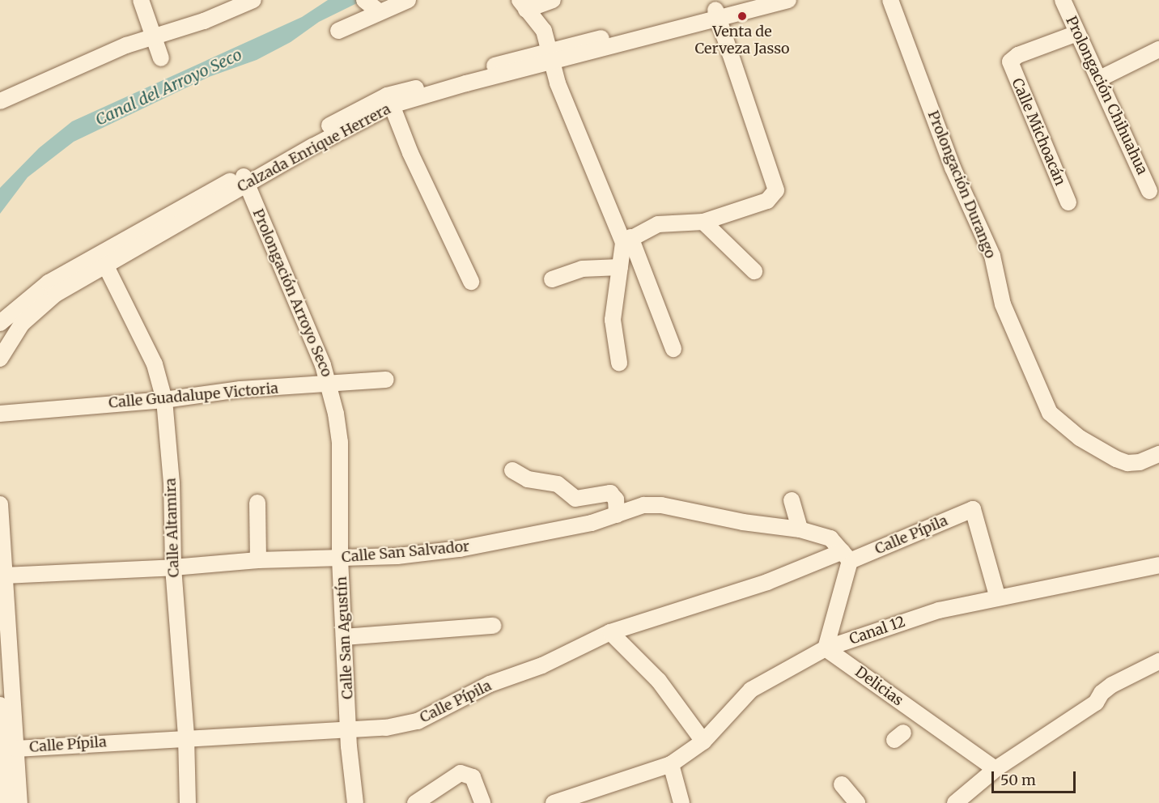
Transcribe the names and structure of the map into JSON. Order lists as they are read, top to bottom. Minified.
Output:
{"streets":{"street":["Prolongación Chihuahua","Calle Michoacán","Calzada Enrique Herrera","Prolongación Durango","Prolongación Arroyo Seco","Calle Guadalupe Victoria","Calle Altamira","Calle Pípila","Calle San Salvador","Canal 12","Calle San Agustín","Delicias"]},"crossings":[["Prolongación Chihuahua","Calle Michoacán"],["Calzada Enrique Herrera","Prolongación Arroyo Seco"],["Calzada Enrique Herrera","Calle Altamira"],["Prolongación Arroyo Seco","Calle Guadalupe Victoria"],["Prolongación Arroyo Seco","Calle San Agustín"],["Calle Guadalupe Victoria","Calle Altamira"],["Calle Guadalupe Victoria","Calle San Agustín"],["Calle Altamira","Calle Pípila"],["Calle Altamira","Calle San Salvador"],["Calle Pípila","Calle San Salvador"],["Calle Pípila","Canal 12"],["Calle Pípila","Calle San Agustín"],["Calle San Salvador","Calle San Agustín"],["Canal 12","Delicias"]],"water":["Canal del Arroyo Seco"],"places":["Venta de Cerveza Jasso"],"scale_bar":"50 m"}
